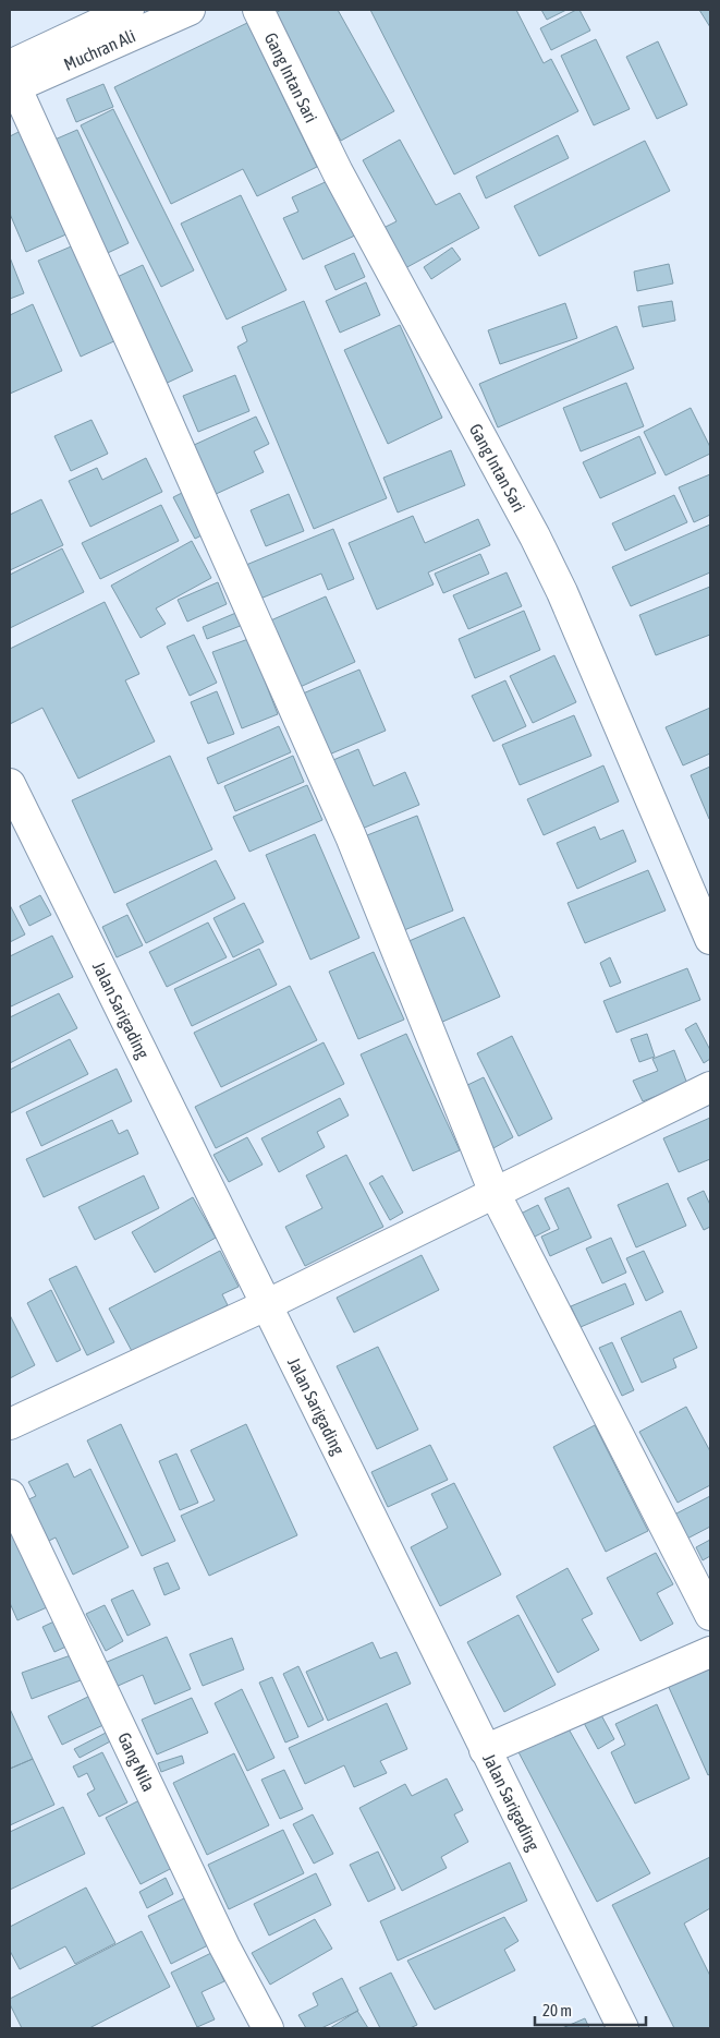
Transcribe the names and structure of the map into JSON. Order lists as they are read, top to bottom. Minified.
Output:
{"streets":{"street":["Muchran Ali","Gang Intan Sari","Jalan Sarigading","Gang Nila"]},"scale_bar":"20 m"}
